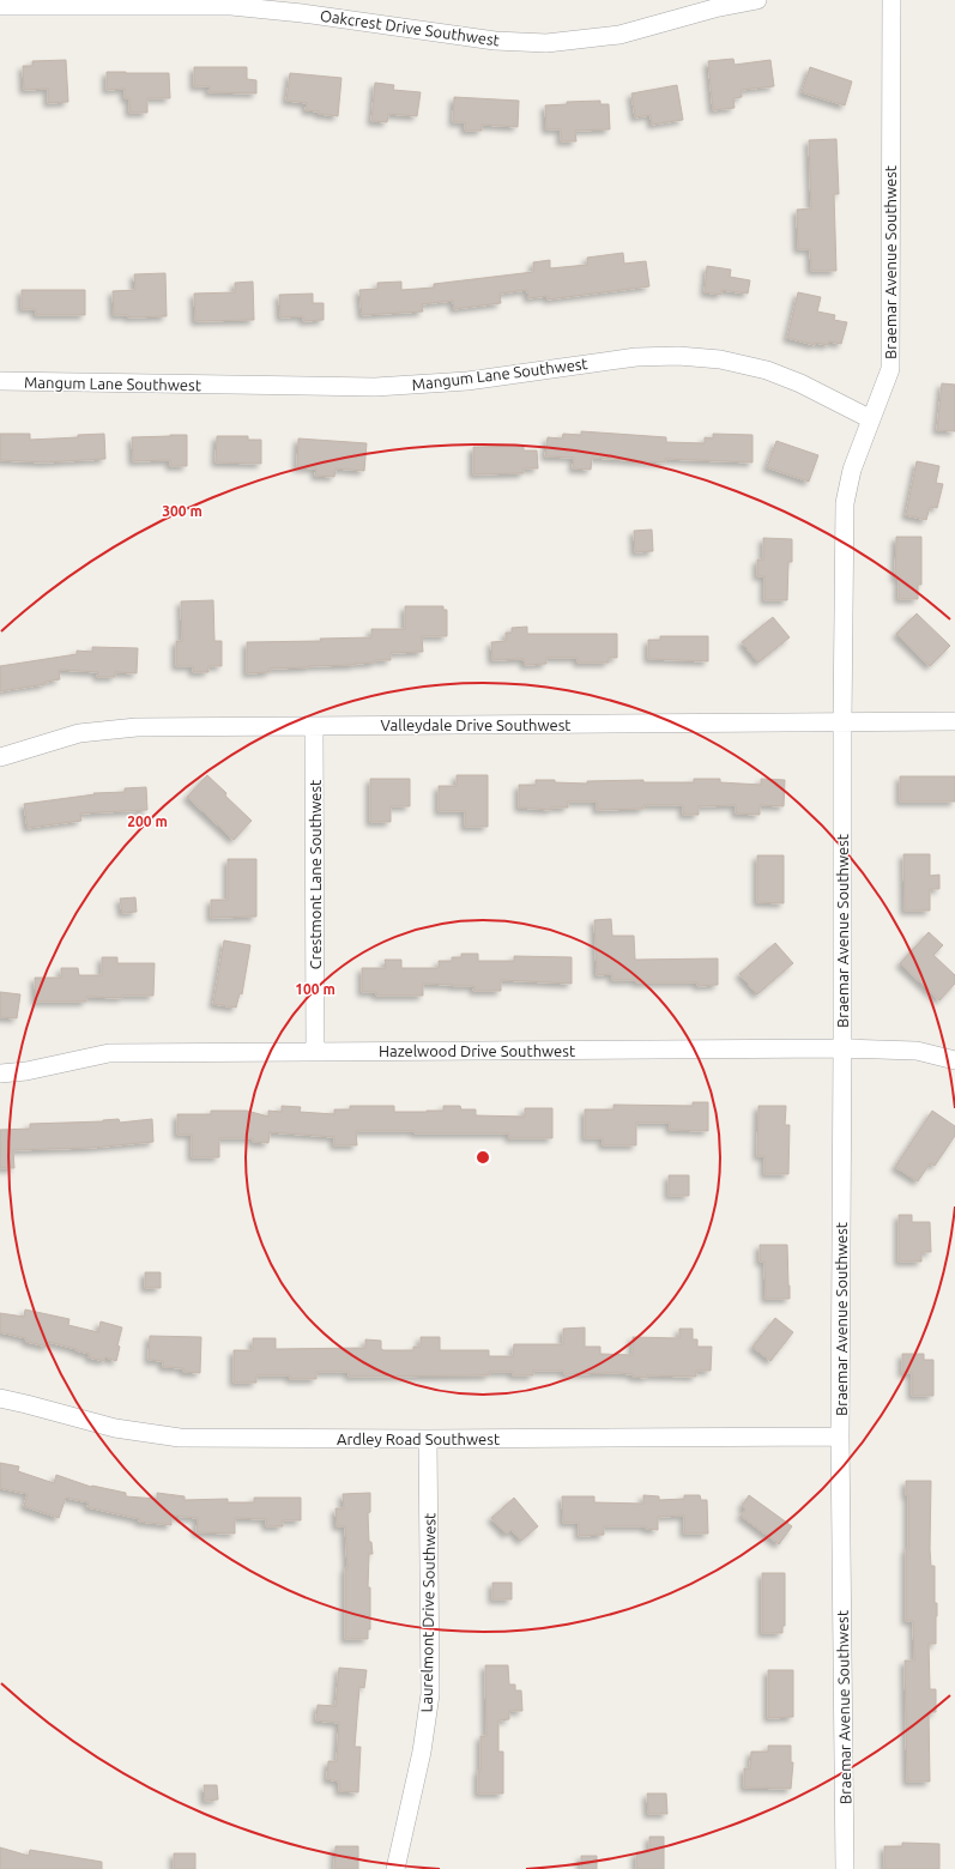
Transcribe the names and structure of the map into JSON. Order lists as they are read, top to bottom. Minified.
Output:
{"streets":{"street":["Oakcrest Drive Southwest","Braemar Avenue Southwest","Mangum Lane Southwest","Valleydale Drive Southwest","Crestmont Lane Southwest","Hazelwood Drive Southwest","Ardley Road Southwest","Laurelmont Drive Southwest"]},"crossings":[["Braemar Avenue Southwest","Mangum Lane Southwest"],["Braemar Avenue Southwest","Valleydale Drive Southwest"],["Braemar Avenue Southwest","Hazelwood Drive Southwest"],["Braemar Avenue Southwest","Ardley Road Southwest"],["Valleydale Drive Southwest","Crestmont Lane Southwest"],["Crestmont Lane Southwest","Hazelwood Drive Southwest"],["Ardley Road Southwest","Laurelmont Drive Southwest"]],"rings":["300 m","200 m","100 m"]}
